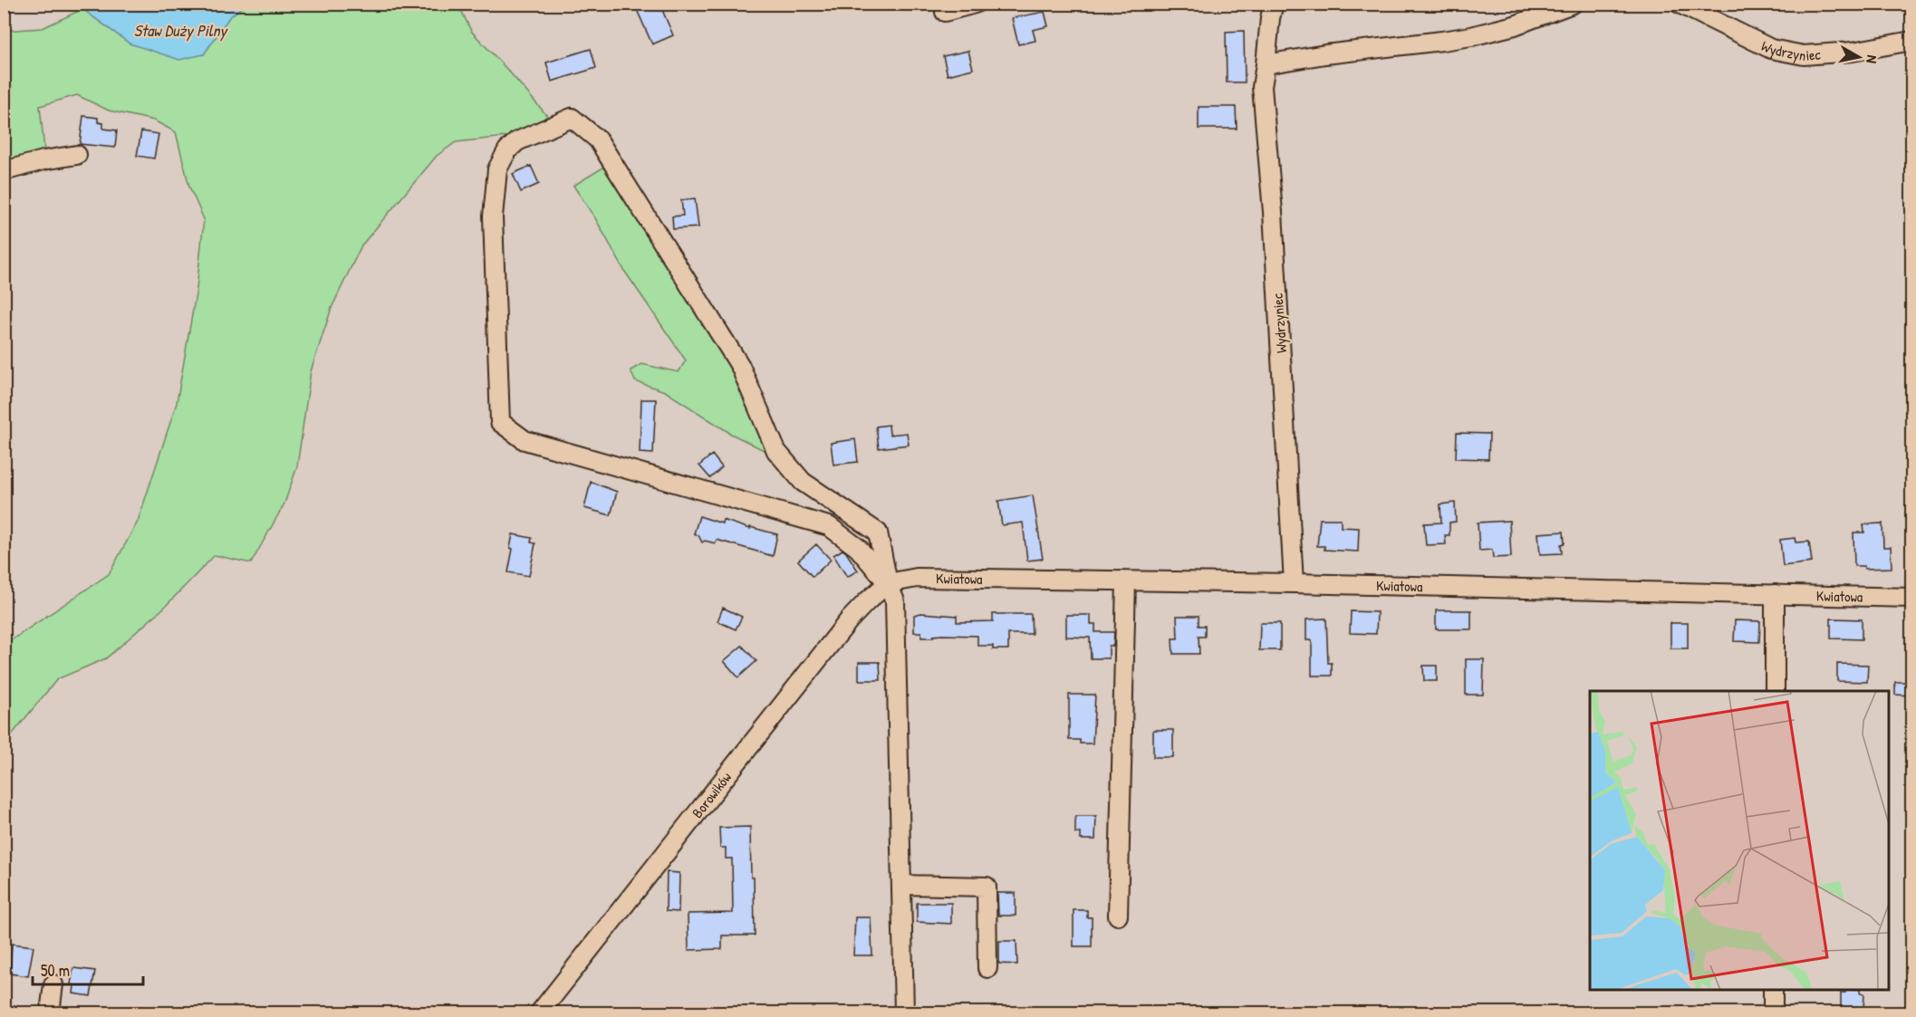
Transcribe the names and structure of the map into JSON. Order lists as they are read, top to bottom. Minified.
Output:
{"streets":{"street":["Wydrzyniec","Kwiatowa","Borowików"]},"crossings":[["Wydrzyniec","Kwiatowa"],["Kwiatowa","Borowików"]],"water":["Staw Duży Pilny"],"scale_bar":"50 m","north":"right"}
